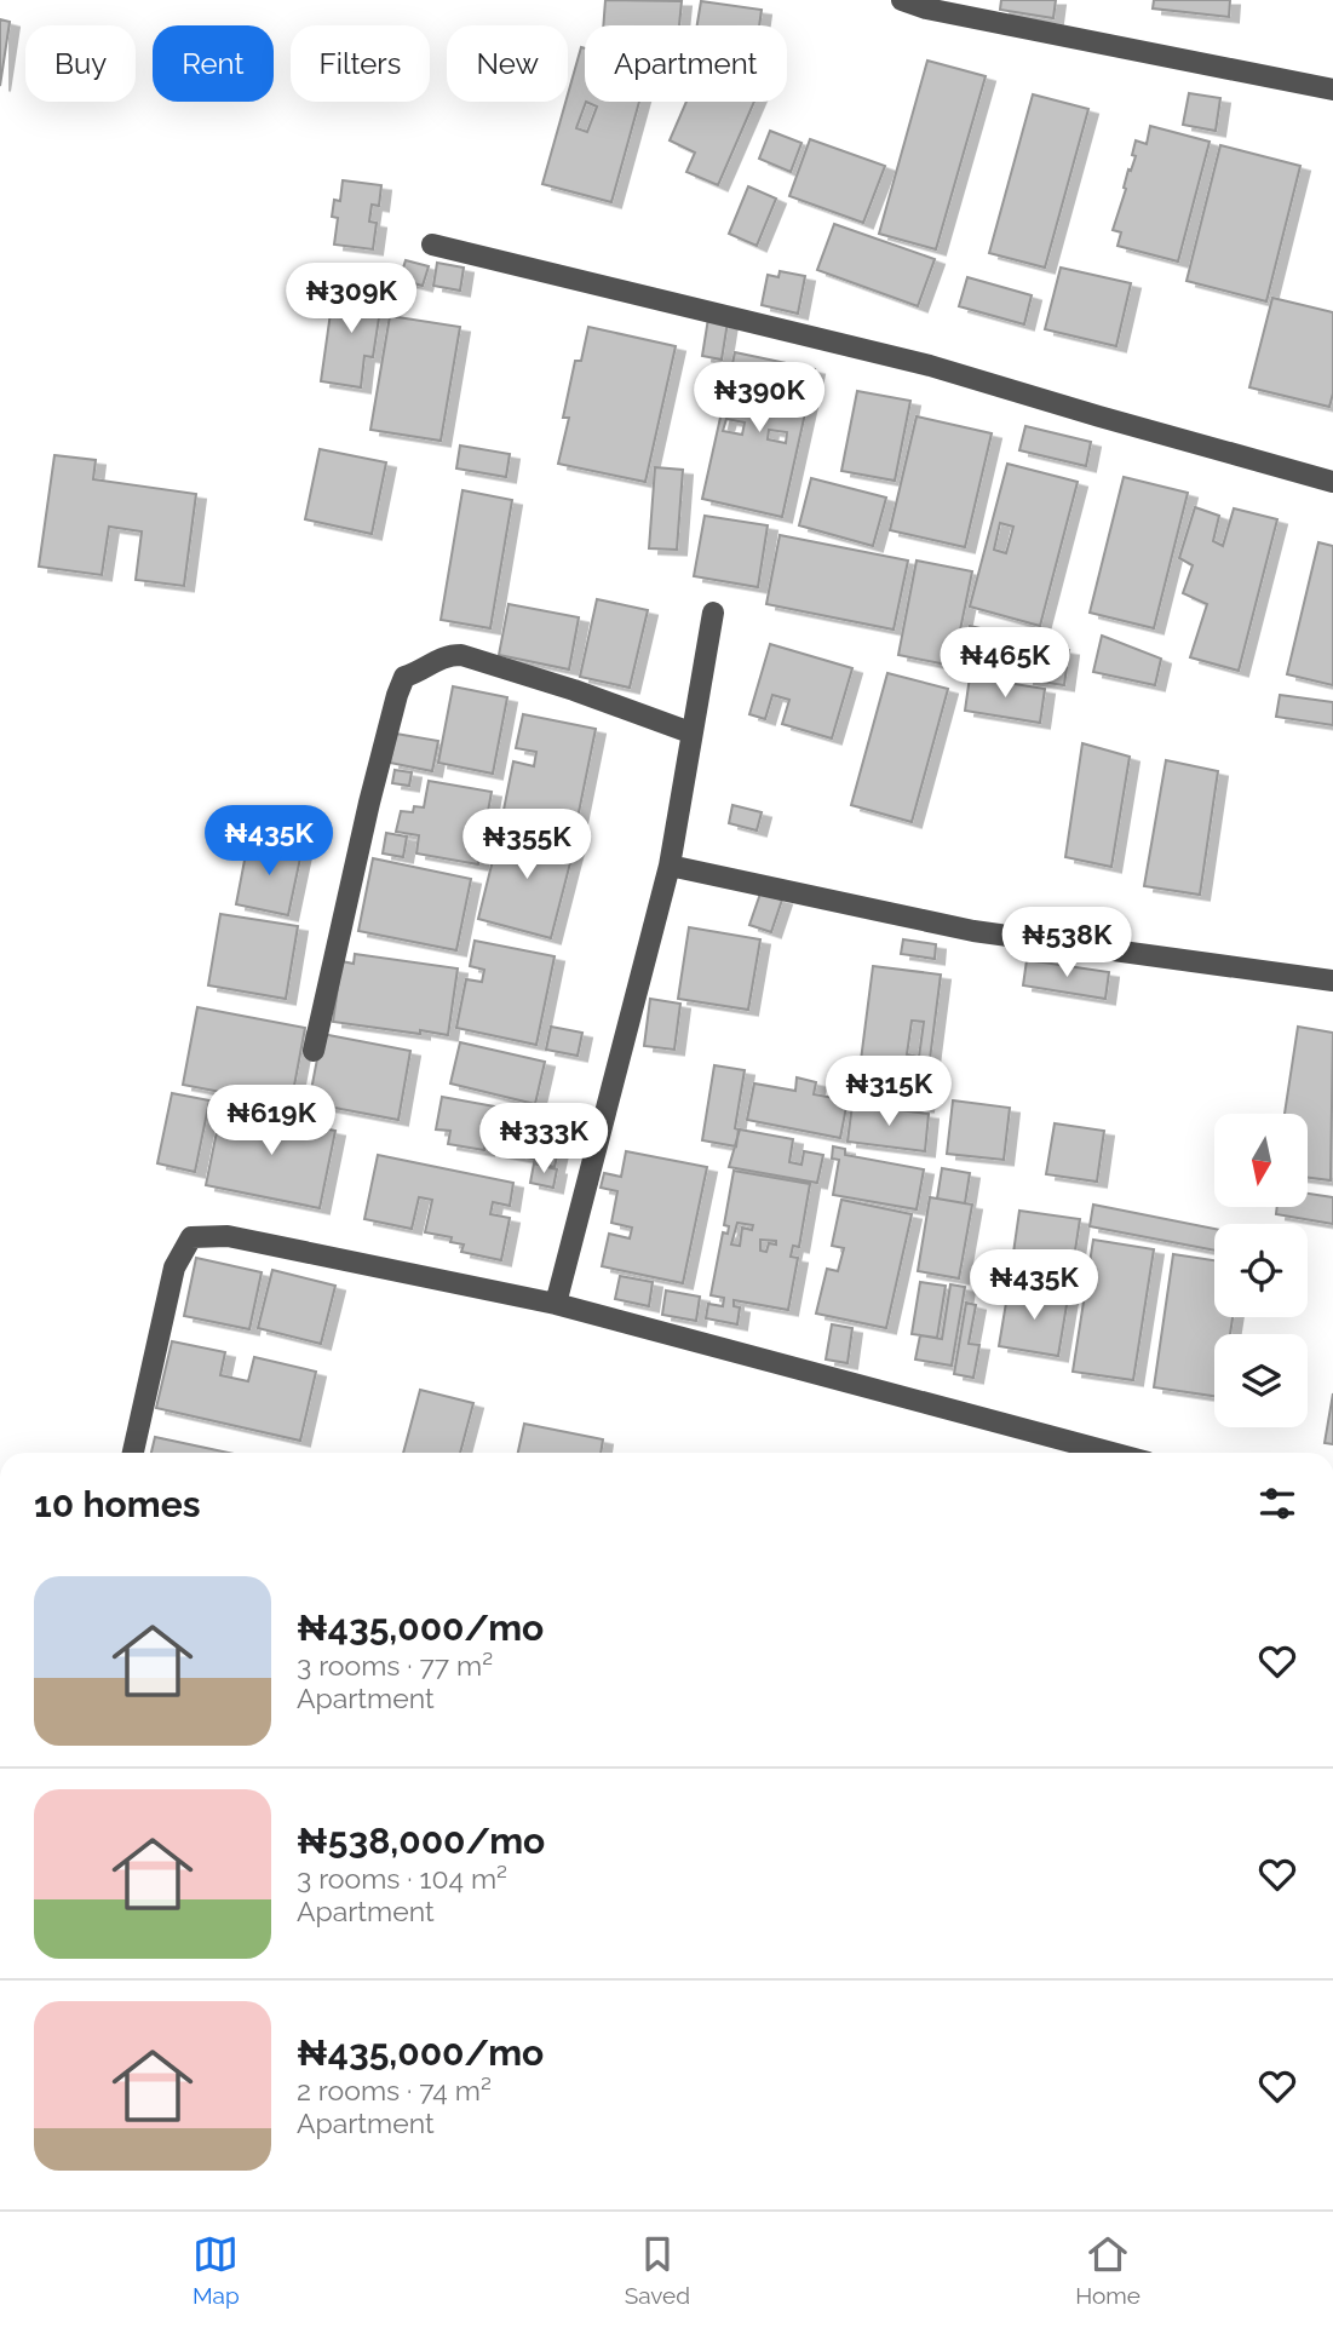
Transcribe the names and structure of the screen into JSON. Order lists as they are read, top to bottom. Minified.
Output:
{"north":"bottom","page":{"chip":["Buy","Rent","Filters","New","Apartment"],"price":["₦309K","₦390K","₦465K","₦435K","₦355K","₦538K","₦315K","₦619K","₦333K","₦435K"],"heading":"10 homes","list":[{"name":"₦435,000/mo","note":"3 rooms · 77 m² · Apartment"},{"name":"₦538,000/mo","note":"3 rooms · 104 m² · Apartment"},{"name":"₦435,000/mo","note":"2 rooms · 74 m² · Apartment"}],"tabs":["Map","Saved","Home"]}}
